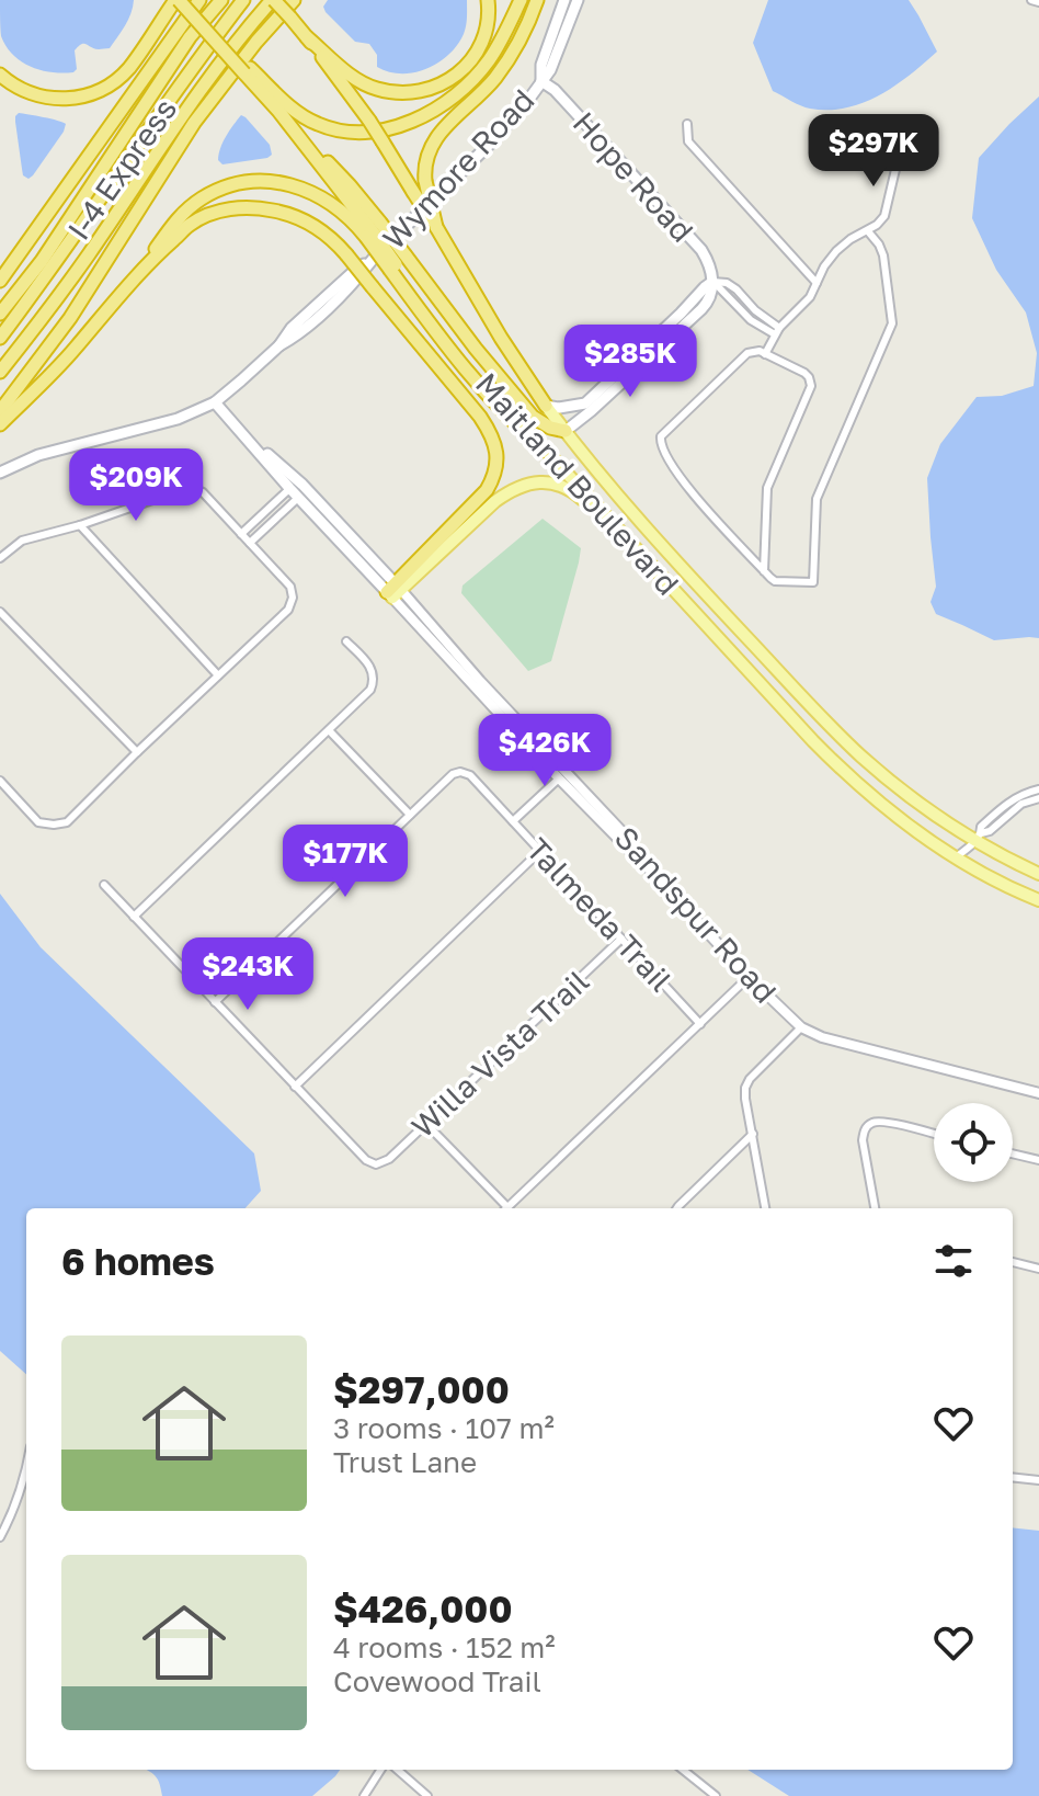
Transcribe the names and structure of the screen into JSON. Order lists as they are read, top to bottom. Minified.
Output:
{"streets":{"highway":["I-4 Express","Maitland Boulevard"],"main road":["Wymore Road","Hope Road","Sandspur Road"],"street":["Talmeda Trail","Willa Vista Trail"]},"crossings":[["Wymore Road","Hope Road"],["Wymore Road","Sandspur Road"],["Talmeda Trail","Willa Vista Trail"]],"page":{"price":["$297K","$285K","$209K","$426K","$177K","$243K"],"heading":"6 homes","list":[{"name":"$297,000","note":"3 rooms · 107 m² · Trust Lane"},{"name":"$426,000","note":"4 rooms · 152 m² · Covewood Trail"}]}}
